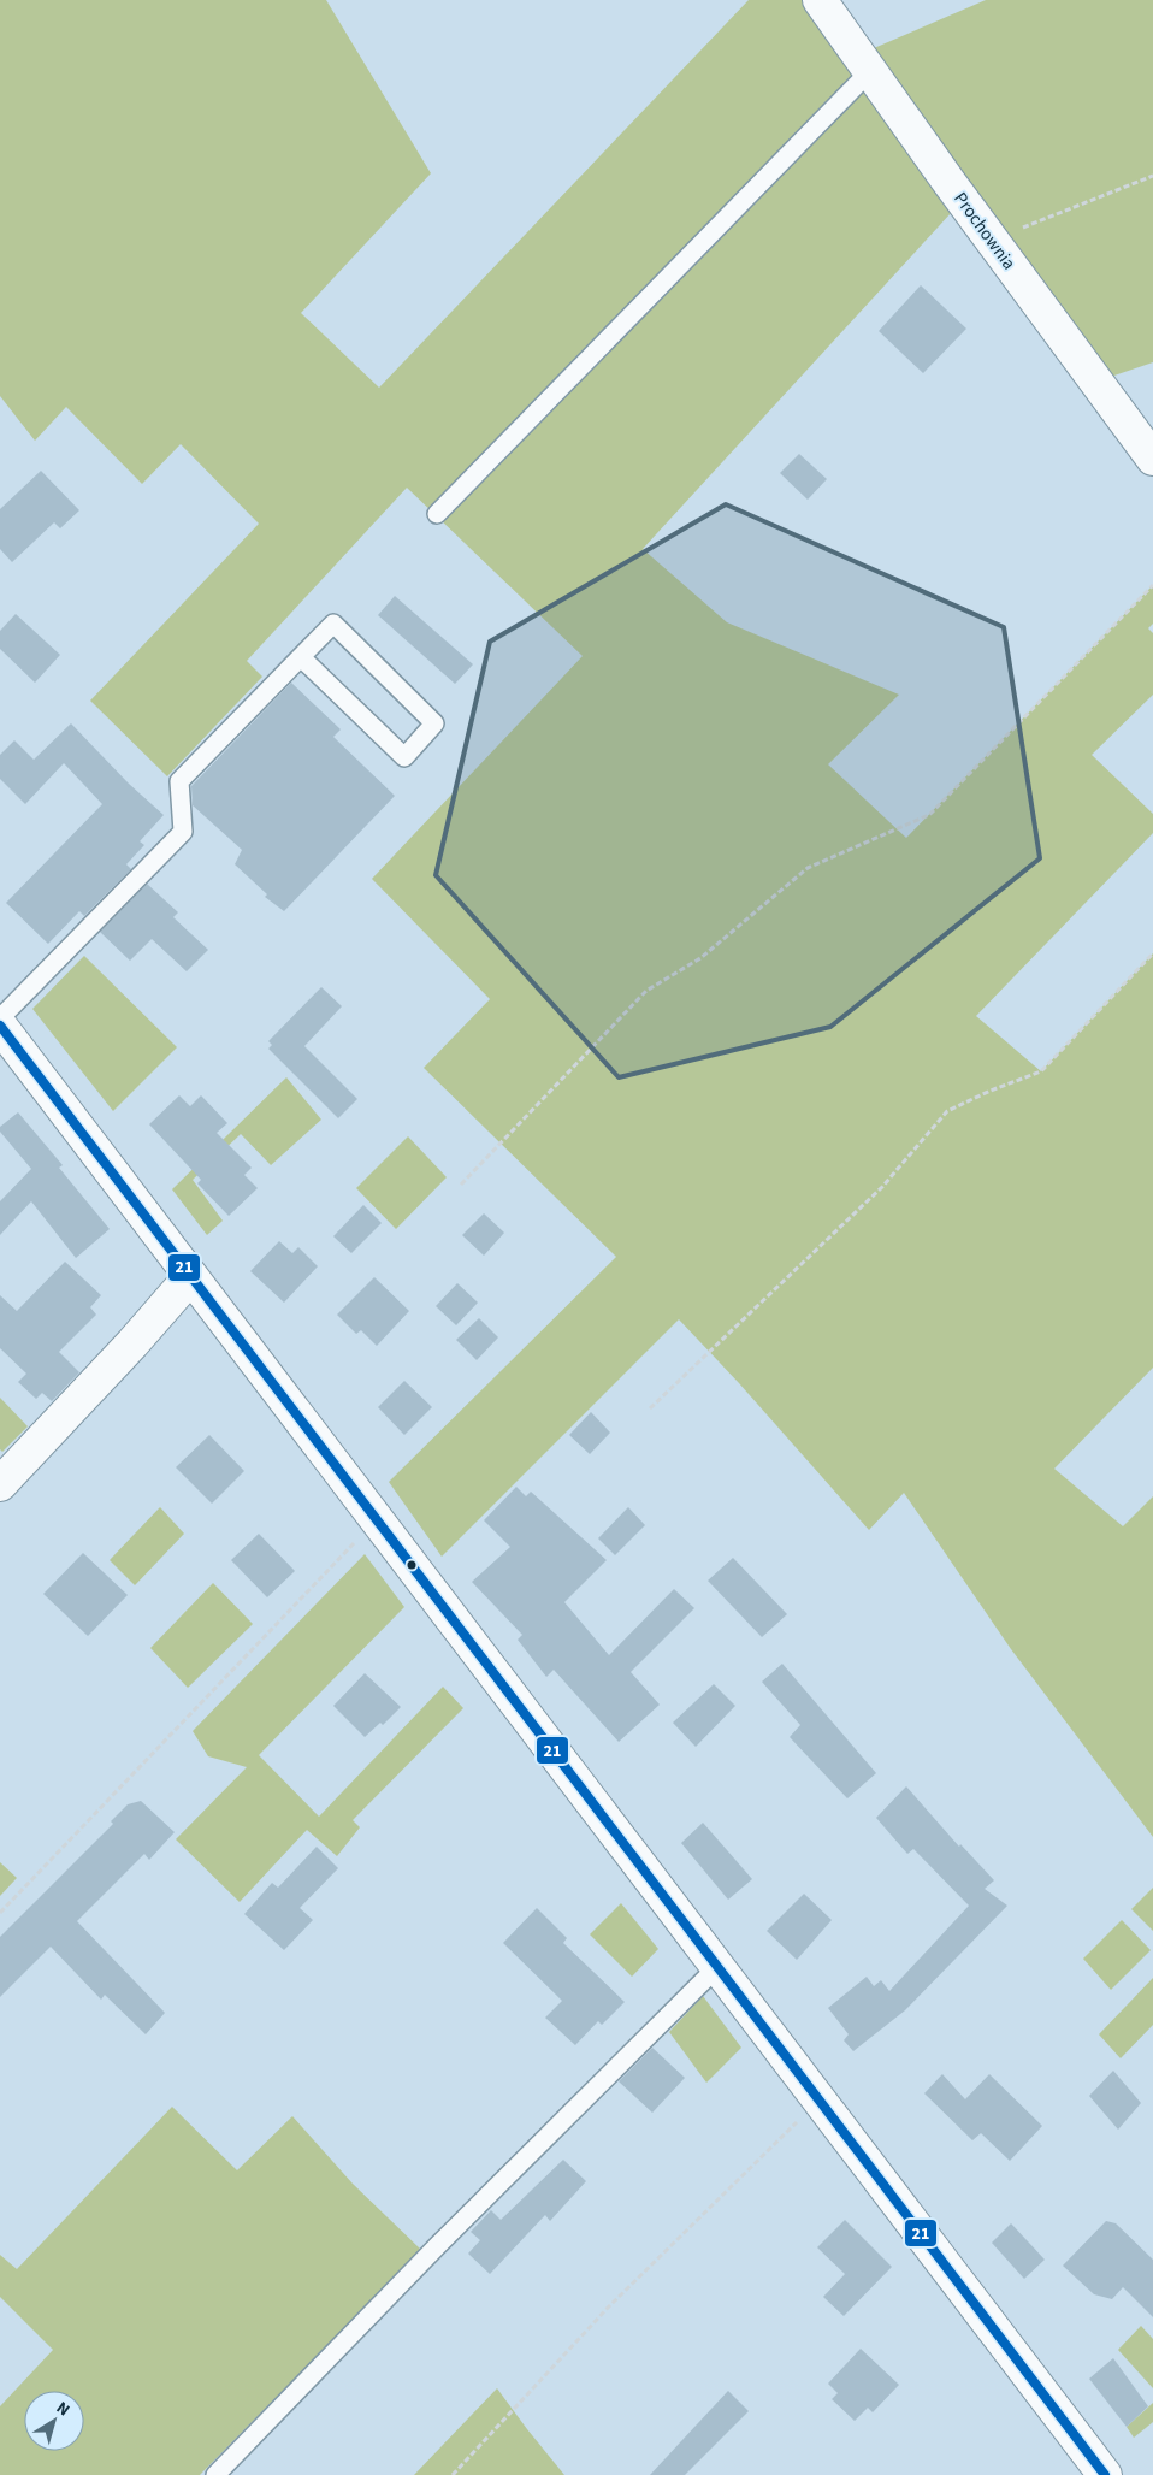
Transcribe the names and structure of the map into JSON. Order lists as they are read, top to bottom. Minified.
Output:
{"streets":{"street":["Prochownia"]},"lines":["transit line 21"],"north":"top right"}
